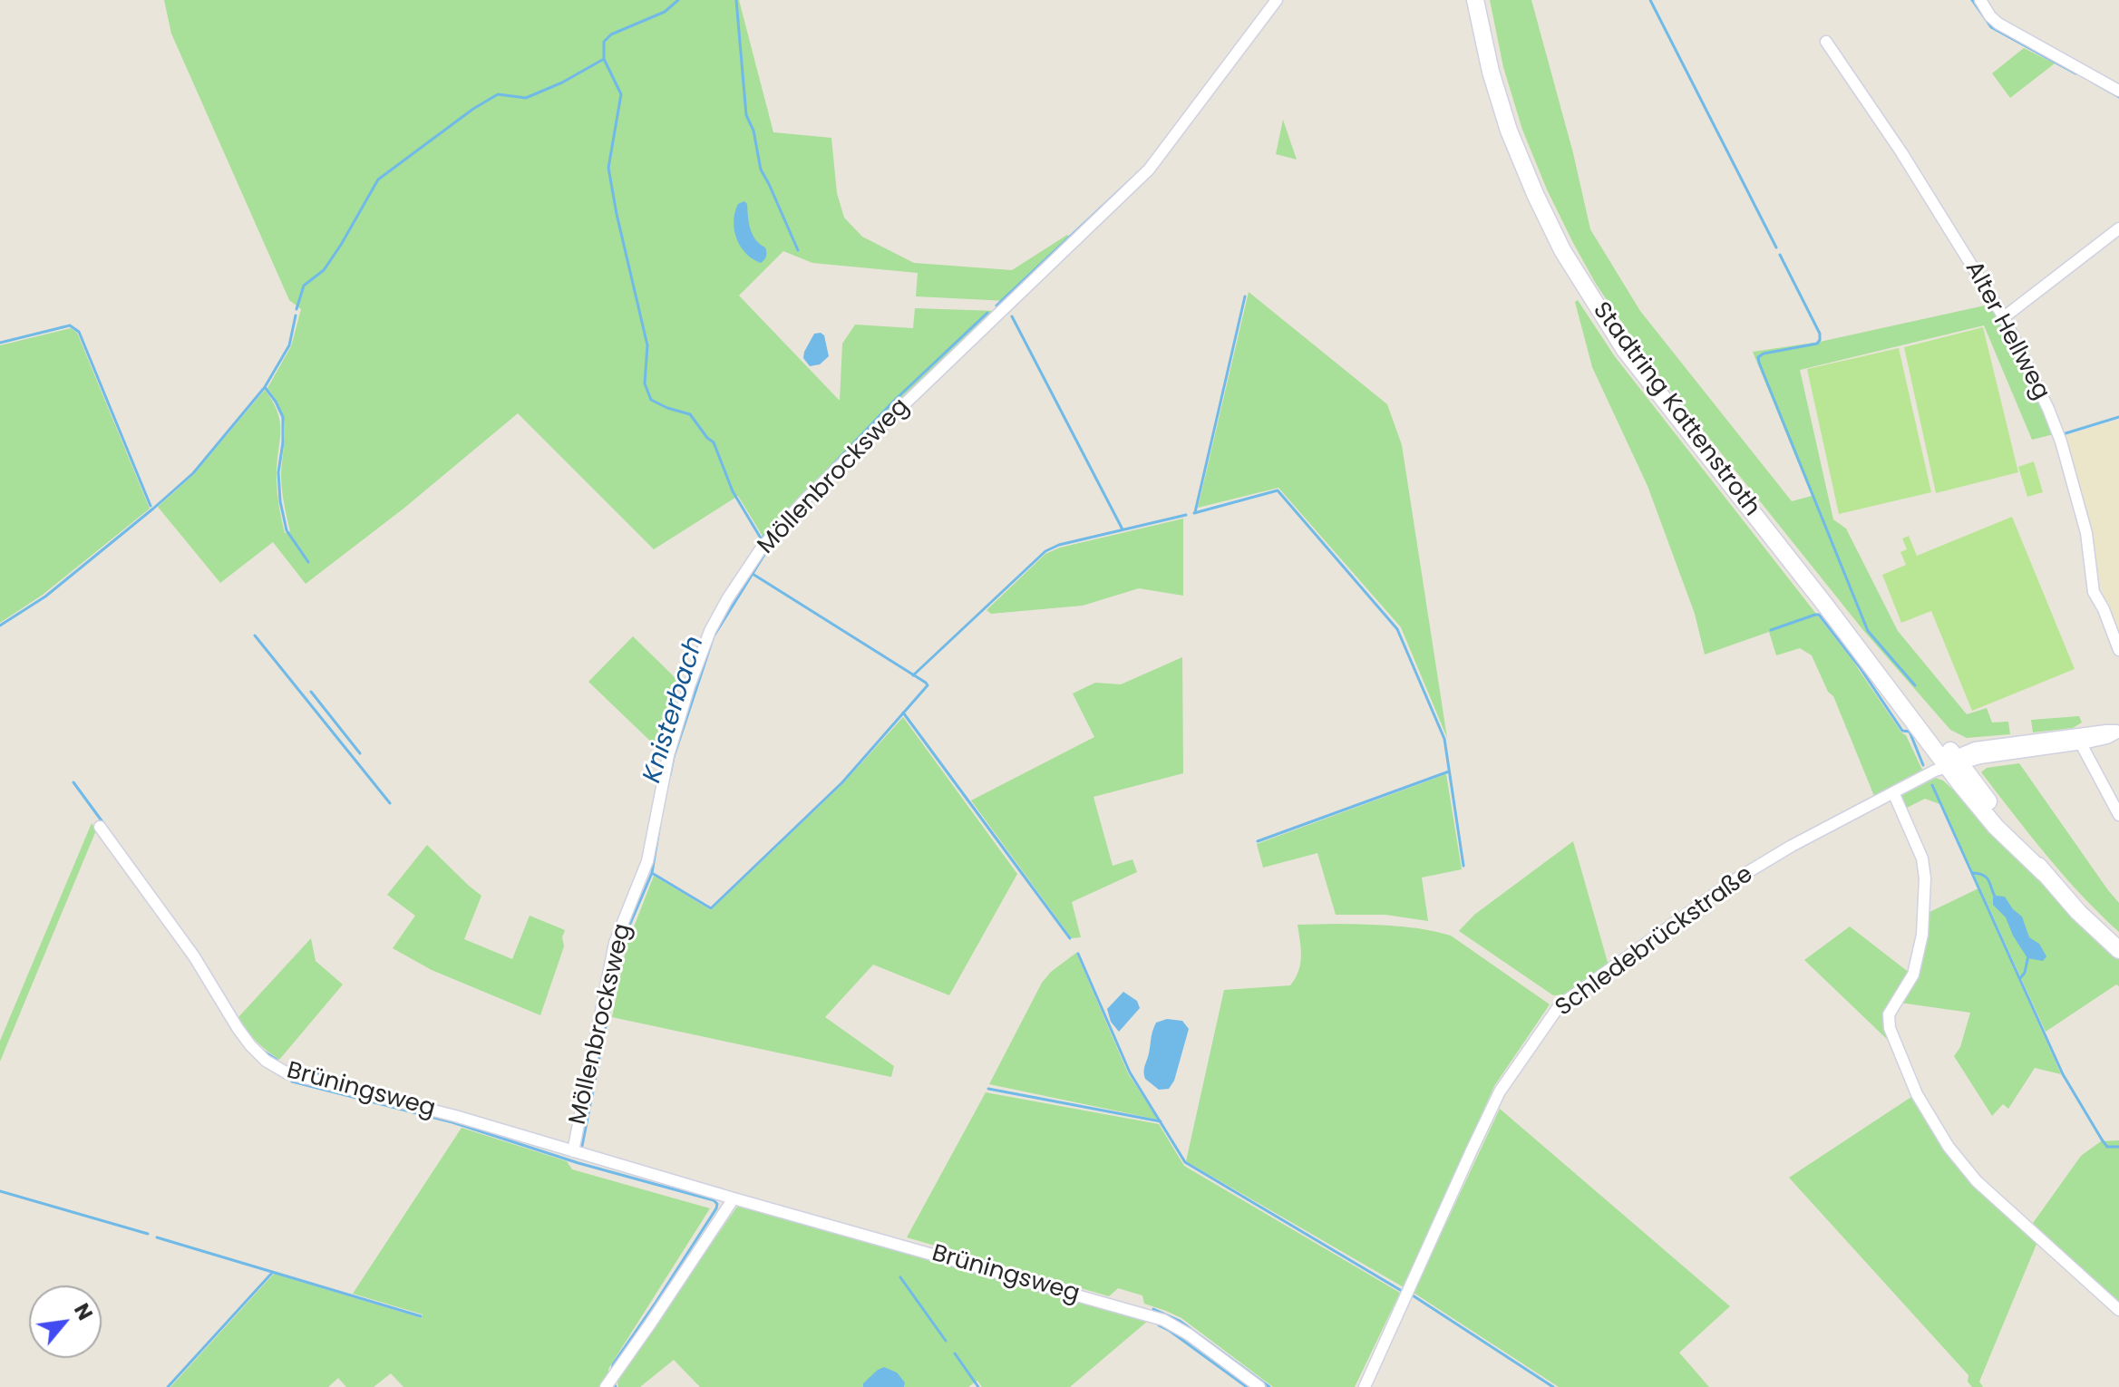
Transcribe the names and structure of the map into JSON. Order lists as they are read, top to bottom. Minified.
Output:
{"streets":{"main road":["Stadtring Kattenstroth"],"street":["Alter Hellweg","Möllenbrocksweg","Schledebrückstraße","Brüningsweg"]},"crossings":[["Stadtring Kattenstroth","Schledebrückstraße"],["Möllenbrocksweg","Brüningsweg"]],"water":["Knisterbach"],"north":"top right"}
